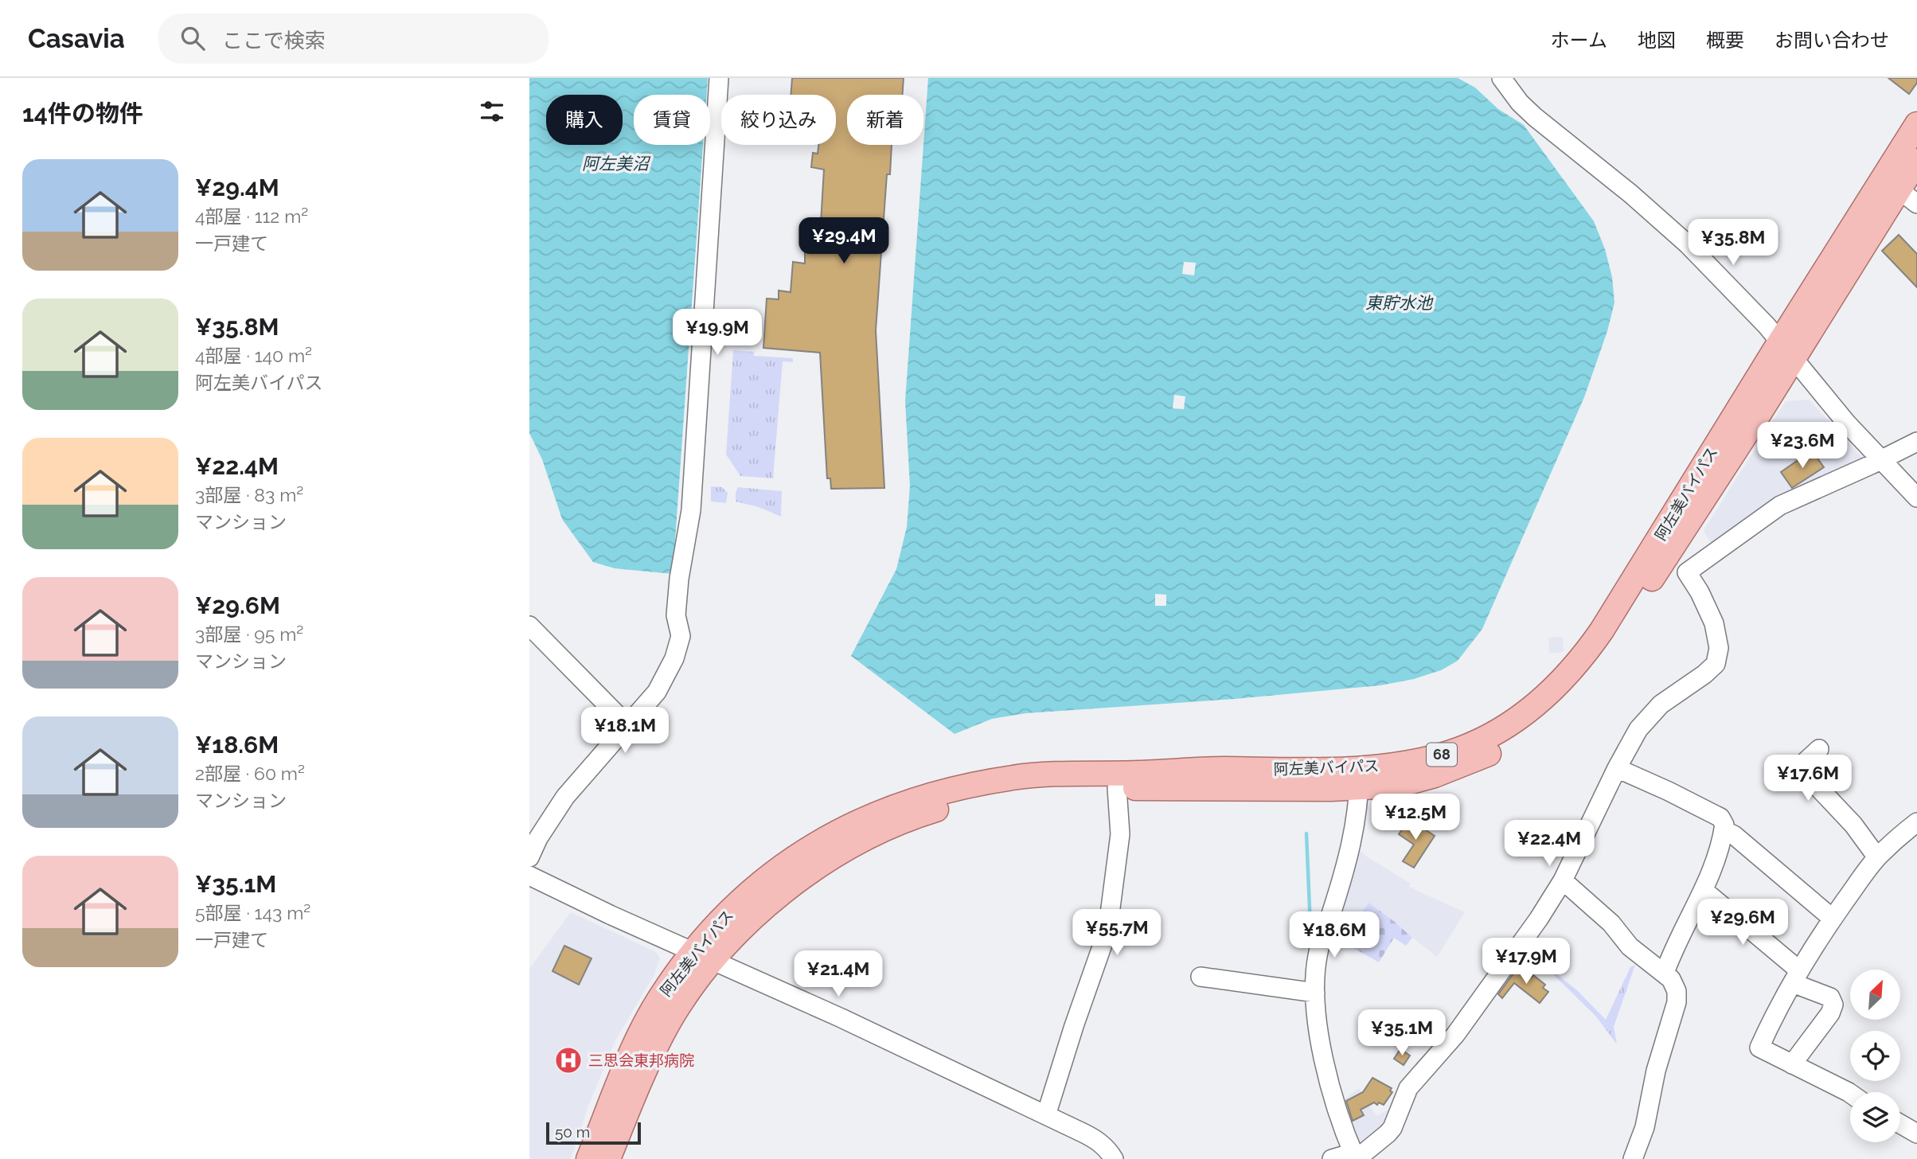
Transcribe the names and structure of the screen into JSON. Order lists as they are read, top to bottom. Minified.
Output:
{"streets":{"main road":["阿左美バイパス","68"]},"water":["阿左美沼","東貯水池"],"places":{"hospital":["三思会東邦病院"]},"scale_bar":"50 m","north":"top right","page":{"header":"Casavia","search":"ここで検索","nav":["ホーム","地図","概要","お問い合わせ"],"heading":"14件の物件","chip":["購入","賃貸","絞り込み","新着"],"list":[{"name":"¥29.4M","note":"4部屋 · 112 m² · 一戸建て"},{"name":"¥35.8M","note":"4部屋 · 140 m² · 阿左美バイパス"},{"name":"¥22.4M","note":"3部屋 · 83 m² · マンション"},{"name":"¥29.6M","note":"3部屋 · 95 m² · マンション"},{"name":"¥18.6M","note":"2部屋 · 60 m² · マンション"},{"name":"¥35.1M","note":"5部屋 · 143 m² · 一戸建て"}],"price":["¥29.4M","¥35.8M","¥19.9M","¥23.6M","¥18.1M","¥17.6M","¥12.5M","¥22.4M","¥29.6M","¥55.7M","¥18.6M","¥17.9M","¥21.4M","¥35.1M"],"scale":"50 m"}}
